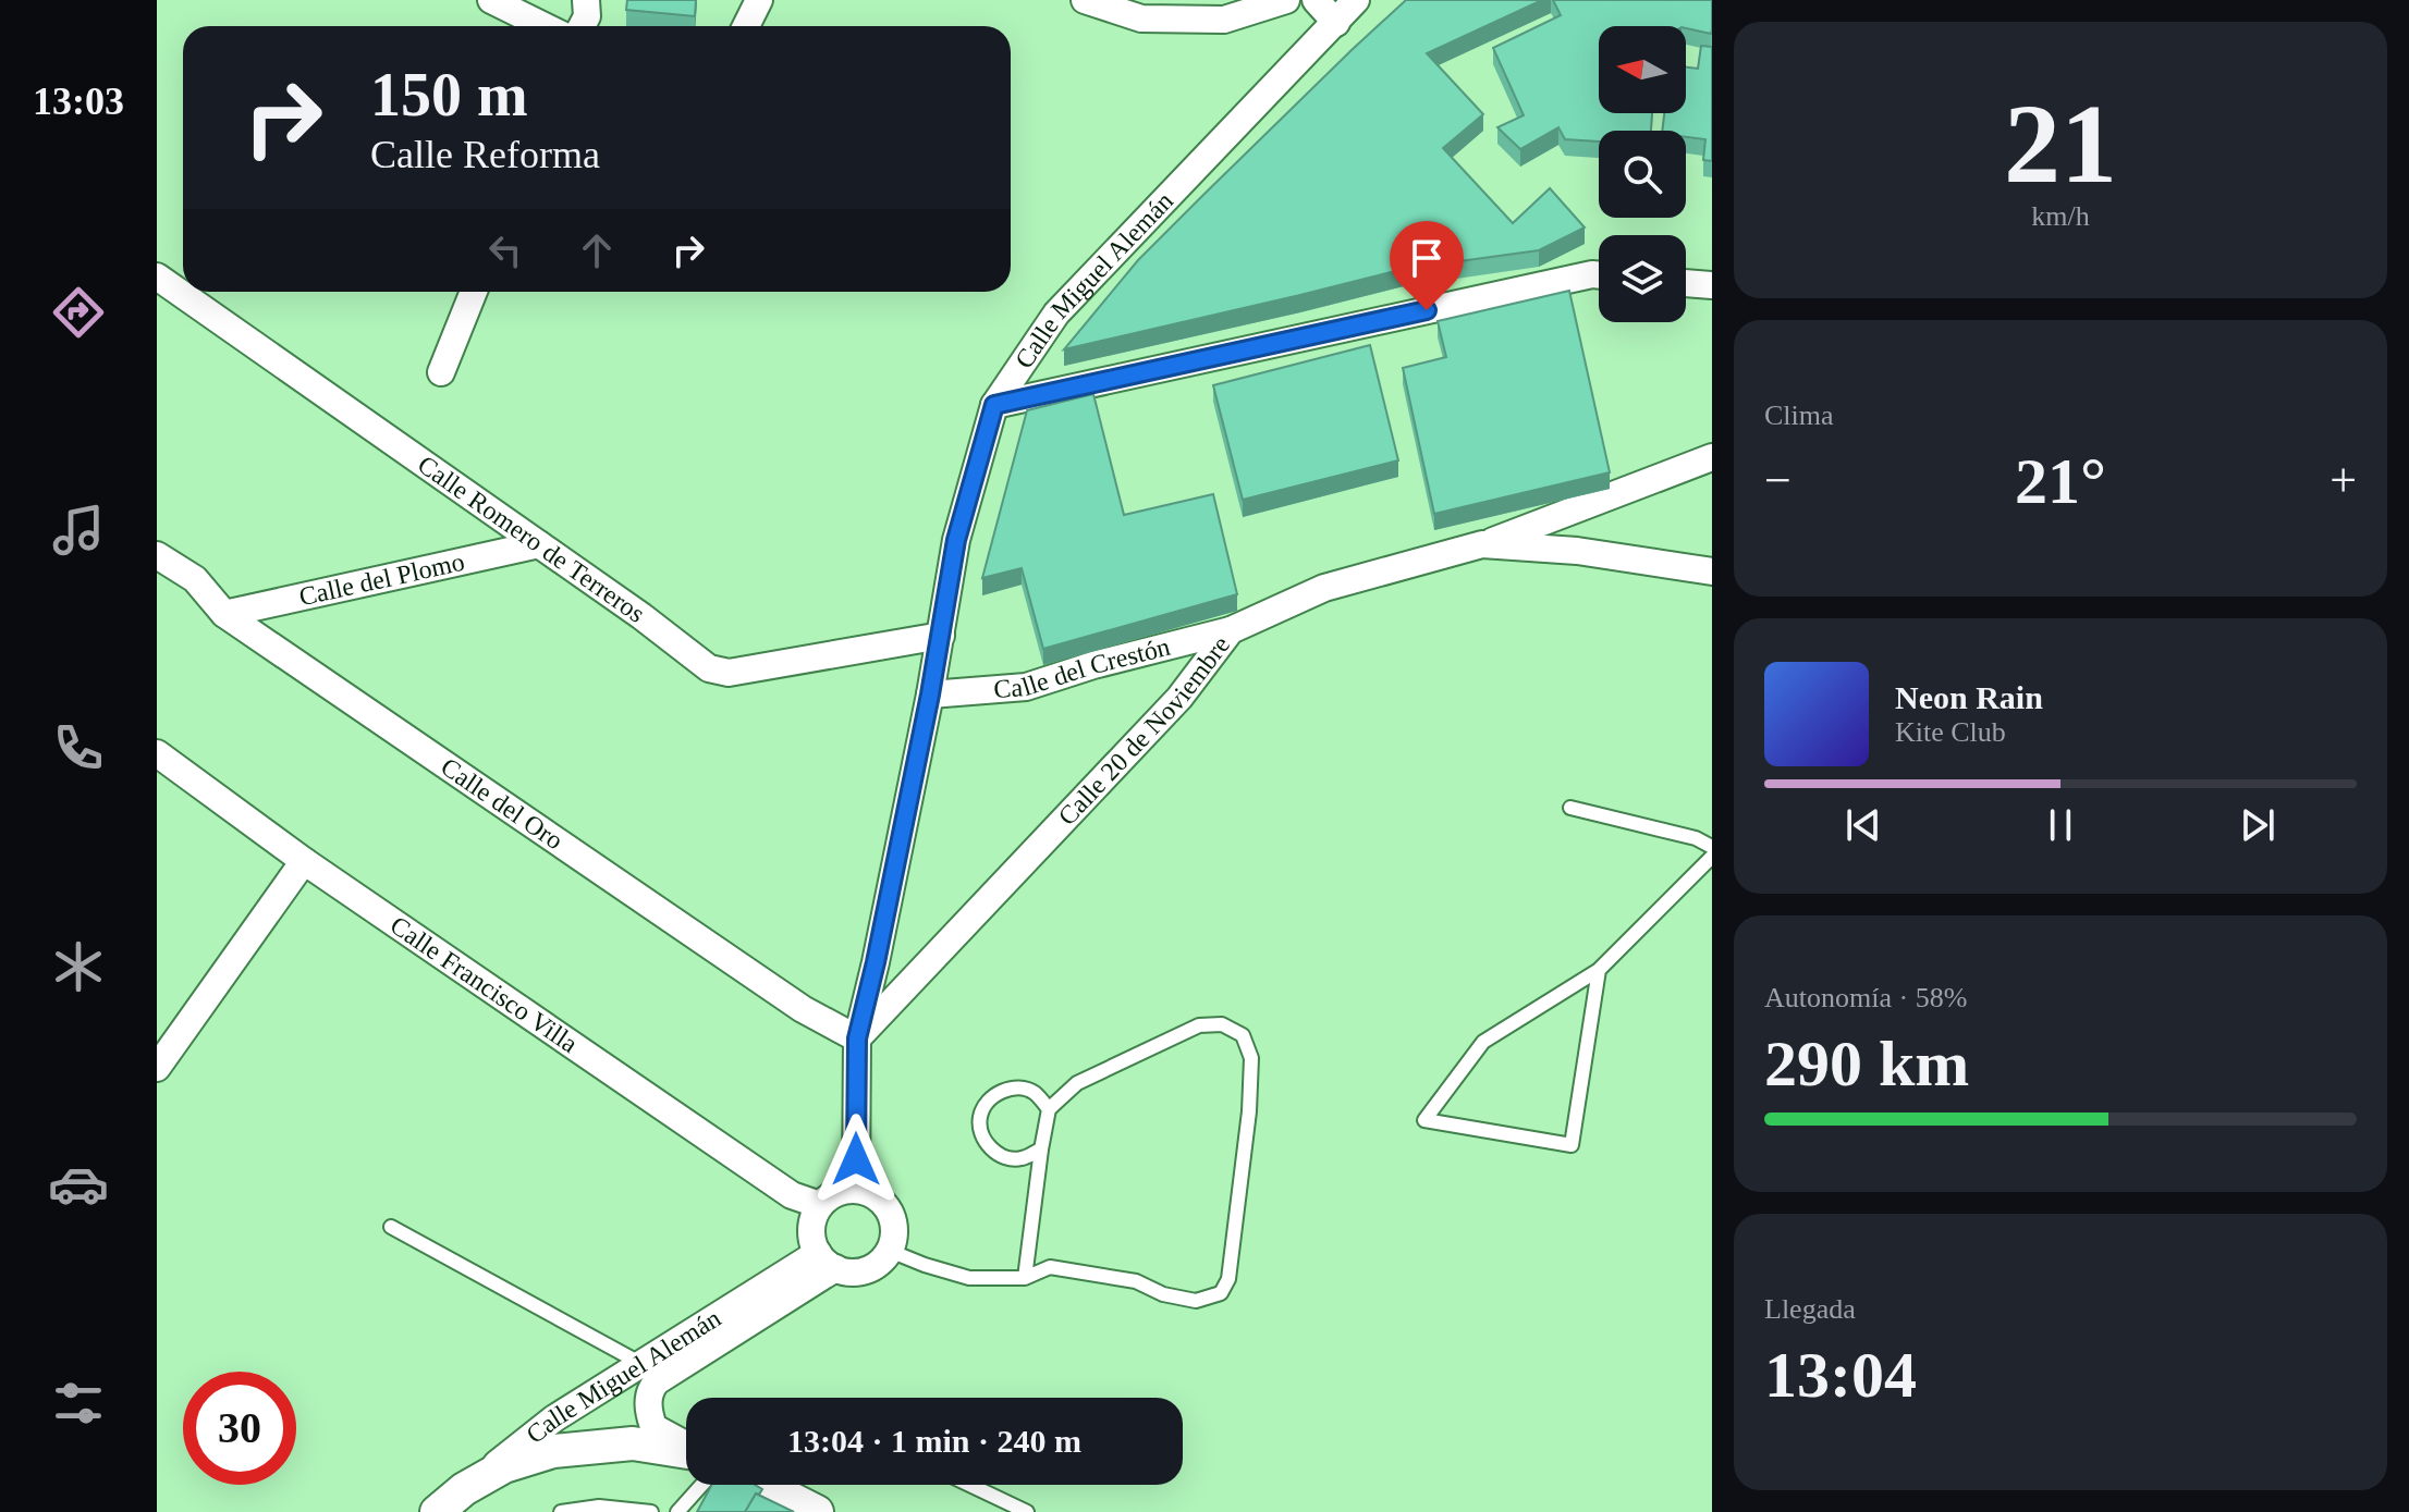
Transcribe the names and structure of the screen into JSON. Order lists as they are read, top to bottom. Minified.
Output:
{"streets":{"street":["Calle Miguel Alemán","Calle Romero de Terreros","Calle del Plomo","Calle del Crestón","Calle 20 de Noviembre","Calle del Oro","Calle Francisco Villa"]},"crossings":[["Calle Miguel Alemán","Calle Romero de Terreros"],["Calle Miguel Alemán","Calle del Crestón"],["Calle Miguel Alemán","Calle 20 de Noviembre"],["Calle Miguel Alemán","Calle del Oro"],["Calle Miguel Alemán","Calle Francisco Villa"],["Calle Romero de Terreros","Calle del Plomo"],["Calle del Plomo","Calle del Oro"],["Calle del Crestón","Calle 20 de Noviembre"],["Calle 20 de Noviembre","Calle del Oro"]],"north":"left","page":{"tabs":"13:03","tile":[["21","km/h"],"Clima",["Autonomía · 58%","290 km"],["Llegada","13:04"]],"turn":["150 m","Calle Reforma"],"heat":["−","21°","+"],"song":["Neon Rain","Kite Club"],"limit":"30","trip":"13:04 · 1 min · 240 m"}}
